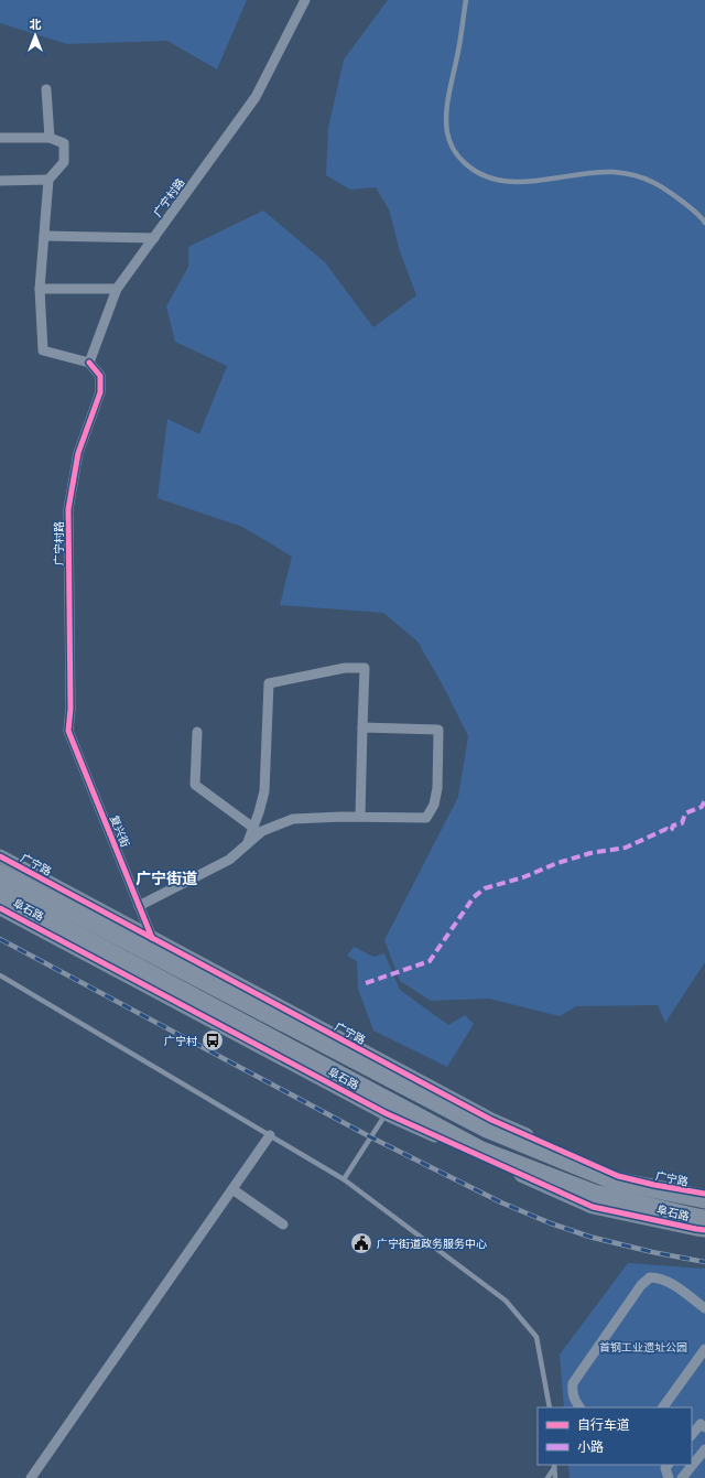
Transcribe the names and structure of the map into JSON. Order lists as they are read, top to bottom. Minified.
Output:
{"streets":{"highway":["阜石路"],"street":["广宁村路","复兴街","广宁路"]},"crossings":[["广宁村路","复兴街"],["复兴街","广宁路"],["广宁路","阜石路"]],"districts":["广宁街道"],"parks":["首钢工业遗址公园"],"places":{"bus stop":["广宁村"],"public building":["广宁街道政务服务中心"]},"legend":["自行车道","小路"],"north":"top"}
